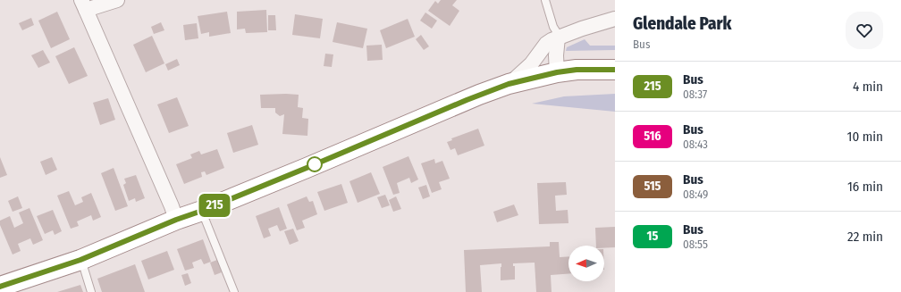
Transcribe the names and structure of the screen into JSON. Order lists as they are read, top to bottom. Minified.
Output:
{"lines":["bus line 215"],"north":"left","page":{"on_map":"215","heading":["Glendale Park","Bus"],"list":[{"mark":"215","name":"Bus","note":"08:37","value":"4 min"},{"mark":"516","name":"Bus","note":"08:43","value":"10 min"},{"mark":"515","name":"Bus","note":"08:49","value":"16 min"},{"mark":"15","name":"Bus","note":"08:55","value":"22 min"}]}}
